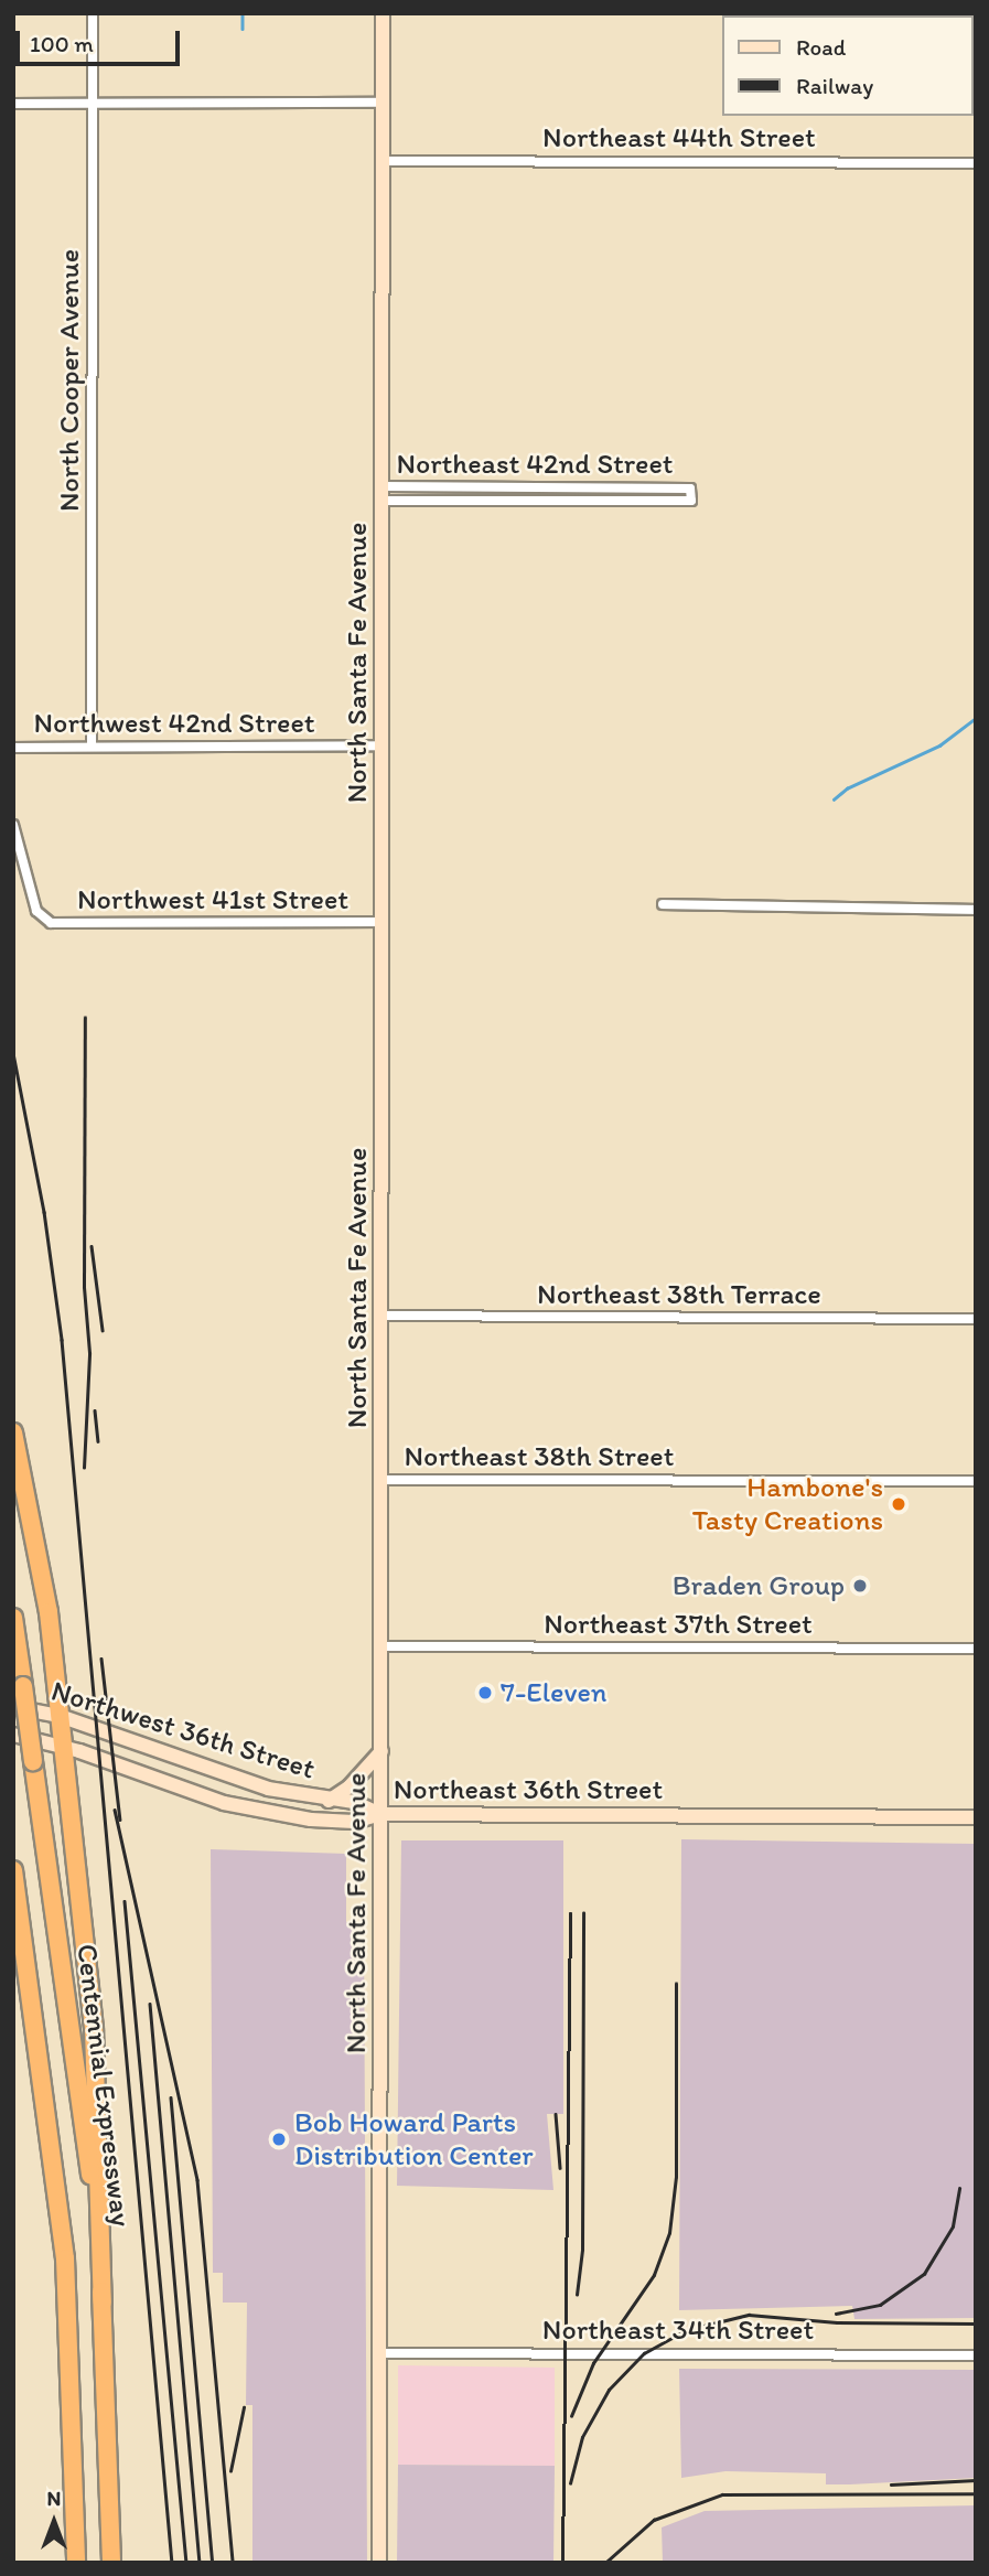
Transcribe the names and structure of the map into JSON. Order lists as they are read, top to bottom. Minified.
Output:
{"streets":{"highway":["Centennial Expressway"],"main road":["North Santa Fe Avenue","Northwest 36th Street","Northeast 36th Street"],"street":["Northeast 44th Street","North Cooper Avenue","Northeast 42nd Street","Northwest 42nd Street","Northwest 41st Street","Northeast 38th Terrace","Northeast 38th Street","Northeast 37th Street","Northeast 34th Street"]},"crossings":[["Northeast 44th Street","North Santa Fe Avenue"],["North Cooper Avenue","Northwest 42nd Street"],["Northeast 42nd Street","North Santa Fe Avenue"],["North Santa Fe Avenue","Northwest 42nd Street"],["North Santa Fe Avenue","Northwest 41st Street"],["North Santa Fe Avenue","Northeast 38th Terrace"],["North Santa Fe Avenue","Northeast 38th Street"],["North Santa Fe Avenue","Northeast 37th Street"],["North Santa Fe Avenue","Northwest 36th Street"],["North Santa Fe Avenue","Northeast 36th Street"],["North Santa Fe Avenue","Northeast 34th Street"],["Northwest 36th Street","Northeast 36th Street"]],"places":["Hambone's Tasty Creations","Braden Group","7-Eleven","Bob Howard Parts Distribution Center"],"legend":["Road","Railway"],"scale_bar":"100 m","north":"top"}
